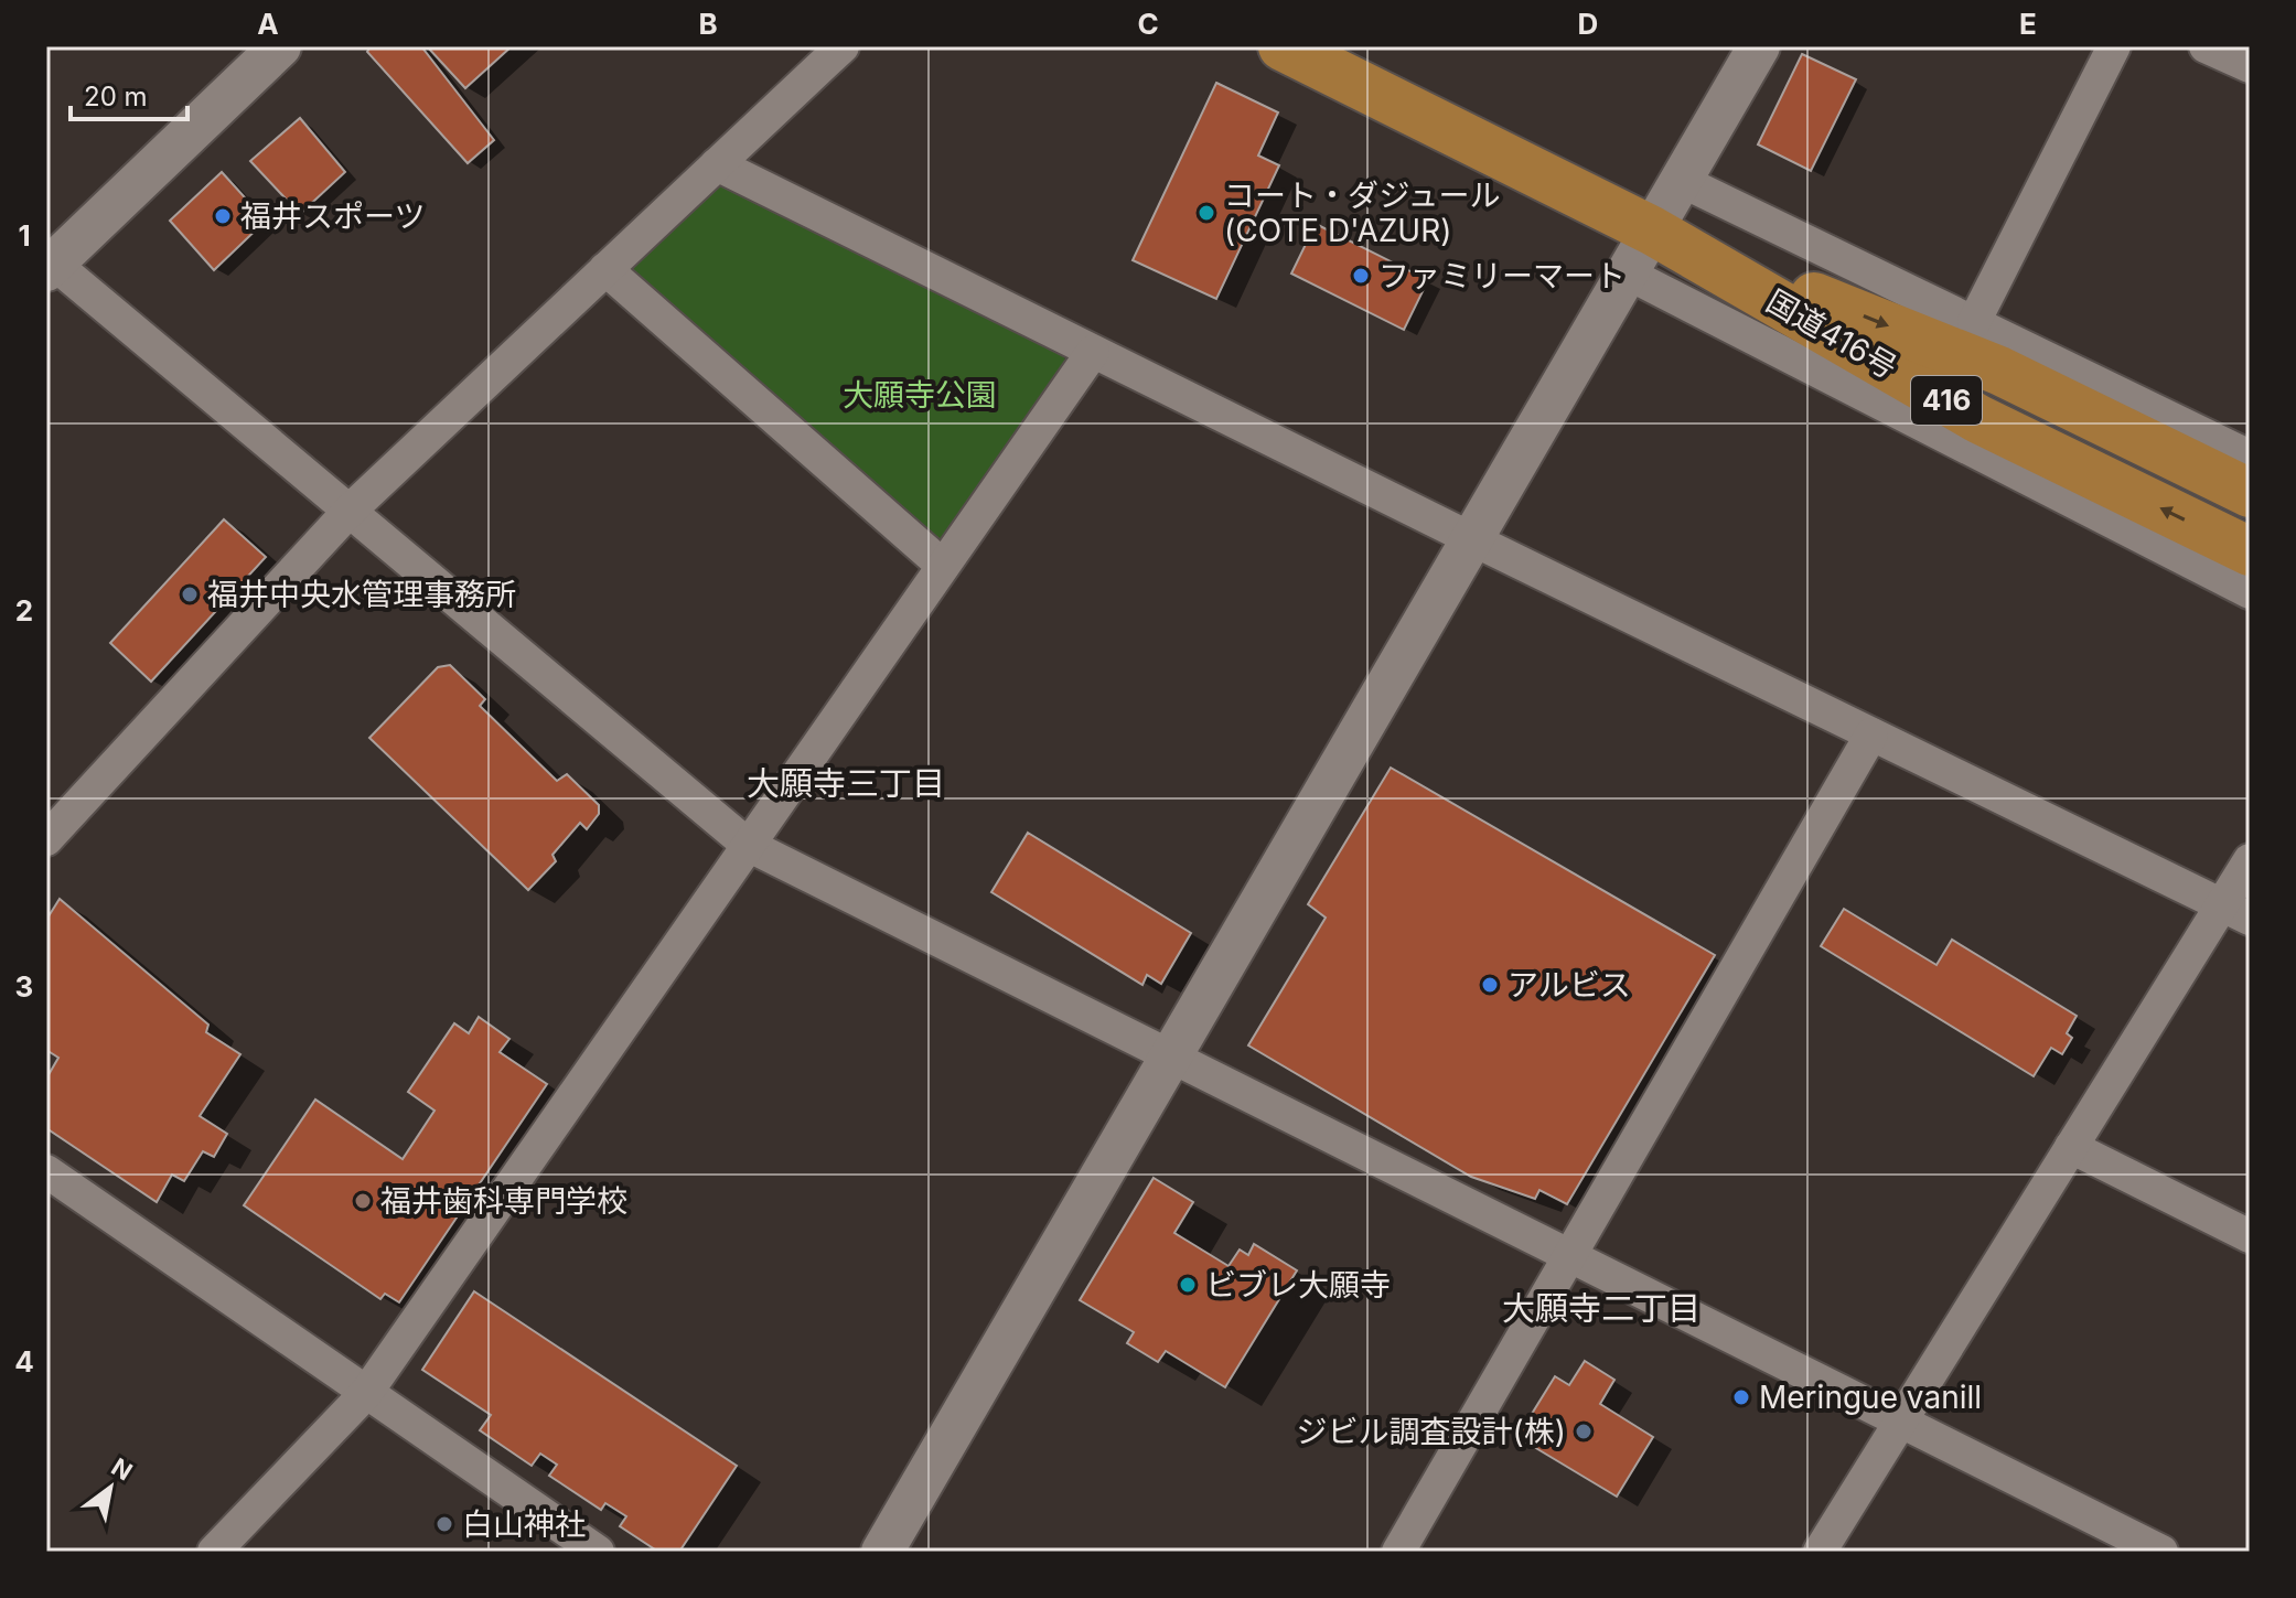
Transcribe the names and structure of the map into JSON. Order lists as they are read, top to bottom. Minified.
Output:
{"streets":{"highway":["国道416号","416"]},"districts":["大願寺三丁目","大願寺二丁目"],"parks":["大願寺公園"],"places":["コート・ダジュール (COTE D'AZUR)","福井スポーツ","ファミリーマート","福井中央水管理事務所","アルビス","福井歯科専門学校","ビブレ大願寺","Meringue vanill","ジビル調査設計(株)","白山神社"],"scale_bar":"20 m","north":"top right","grid":{"columns":["A","B","C","D","E"],"rows":["1","2","3","4"]}}
